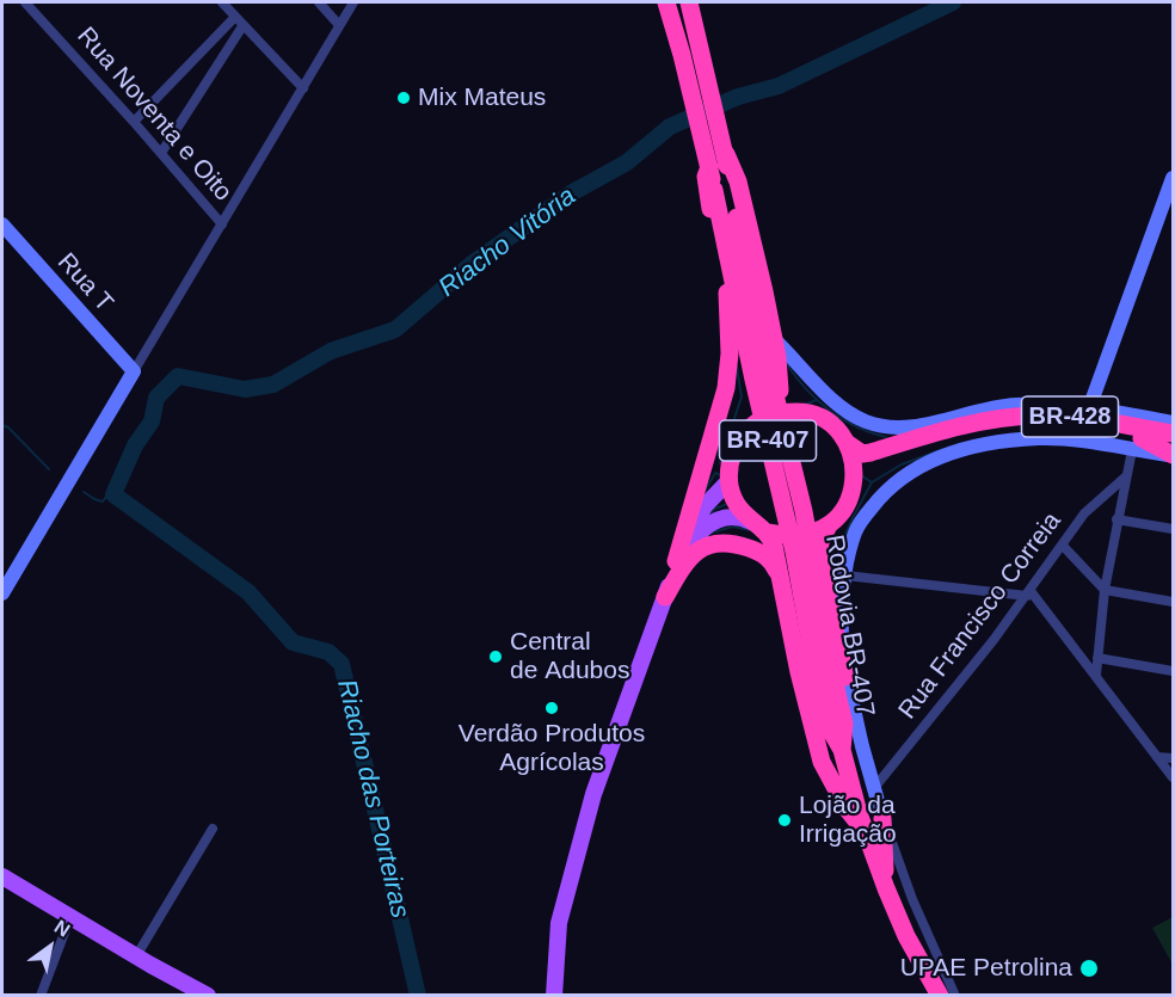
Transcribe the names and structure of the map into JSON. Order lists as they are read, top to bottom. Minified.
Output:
{"streets":{"highway":["BR-428","BR-407","Rodovia BR-407"],"main road":["Rua T"],"street":["Rua Noventa e Oito","Rua Francisco Correia"]},"crossings":[["BR-428","BR-407"],["BR-407","Rodovia BR-407"]],"water":["Riacho Vitória","Riacho das Porteiras"],"places":["Mix Mateus","Central de Adubos","Verdão Produtos Agrícolas","Lojão da Irrigação","UPAE Petrolina"],"north":"top right"}
